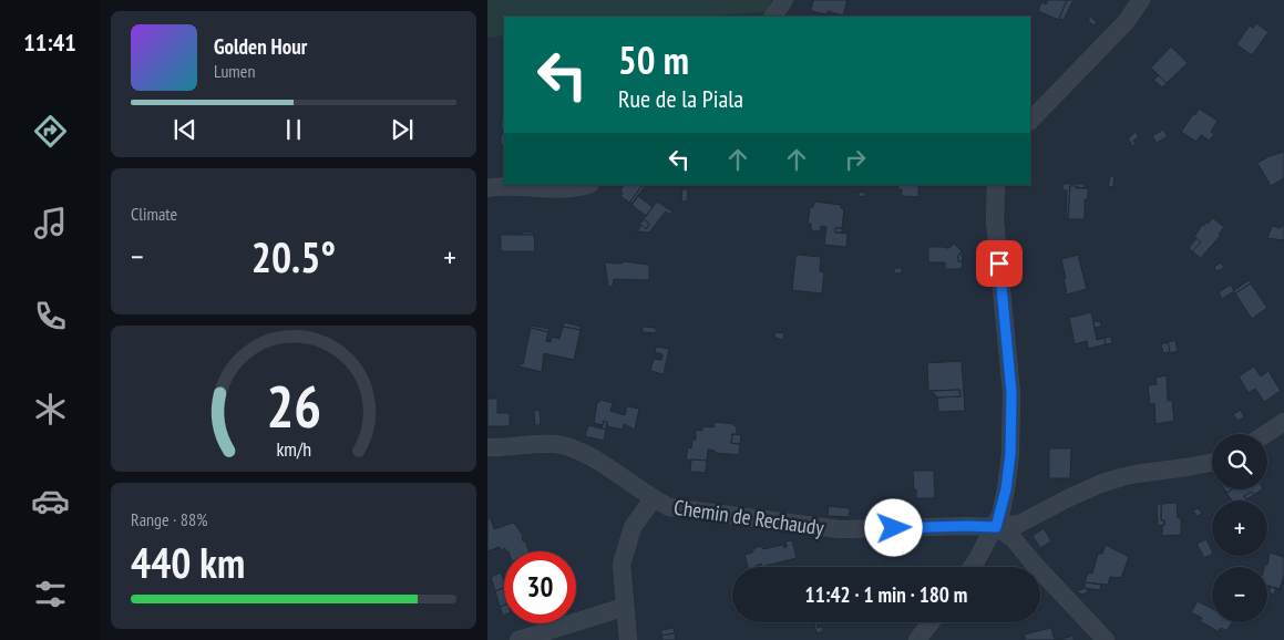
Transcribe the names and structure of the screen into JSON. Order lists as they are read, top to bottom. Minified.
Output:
{"streets":{"street":["Chemin de Rechaudy"]},"page":{"tabs":"11:41","turn":["50 m","Rue de la Piala"],"song":["Golden Hour","Lumen"],"tile":["Climate",["Range · 88%","440 km"]],"heat":["−","20.5°","+"],"map_buttons":["+","−"],"limit":"30","trip":"11:42 · 1 min · 180 m","gauge":["26","km/h"]}}
